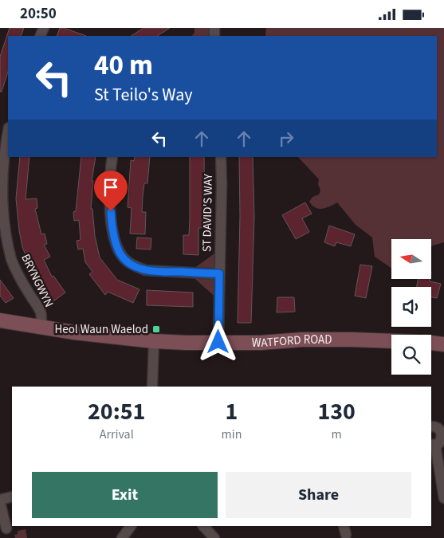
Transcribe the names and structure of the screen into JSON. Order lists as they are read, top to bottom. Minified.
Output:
{"streets":{"street":["ST DAVID'S WAY","BRYNGWYN","WATFORD ROAD"]},"crossings":[["ST DAVID'S WAY","WATFORD ROAD"],["BRYNGWYN","WATFORD ROAD"]],"places":{"transit":["Heol Waun Waelod"]},"north":"left","page":{"status":"20:50","turn":["40 m","St Teilo's Way"],"eta":["20:51","Arrival","1","min","130","m"],"buttons":["Exit","Share"]}}
